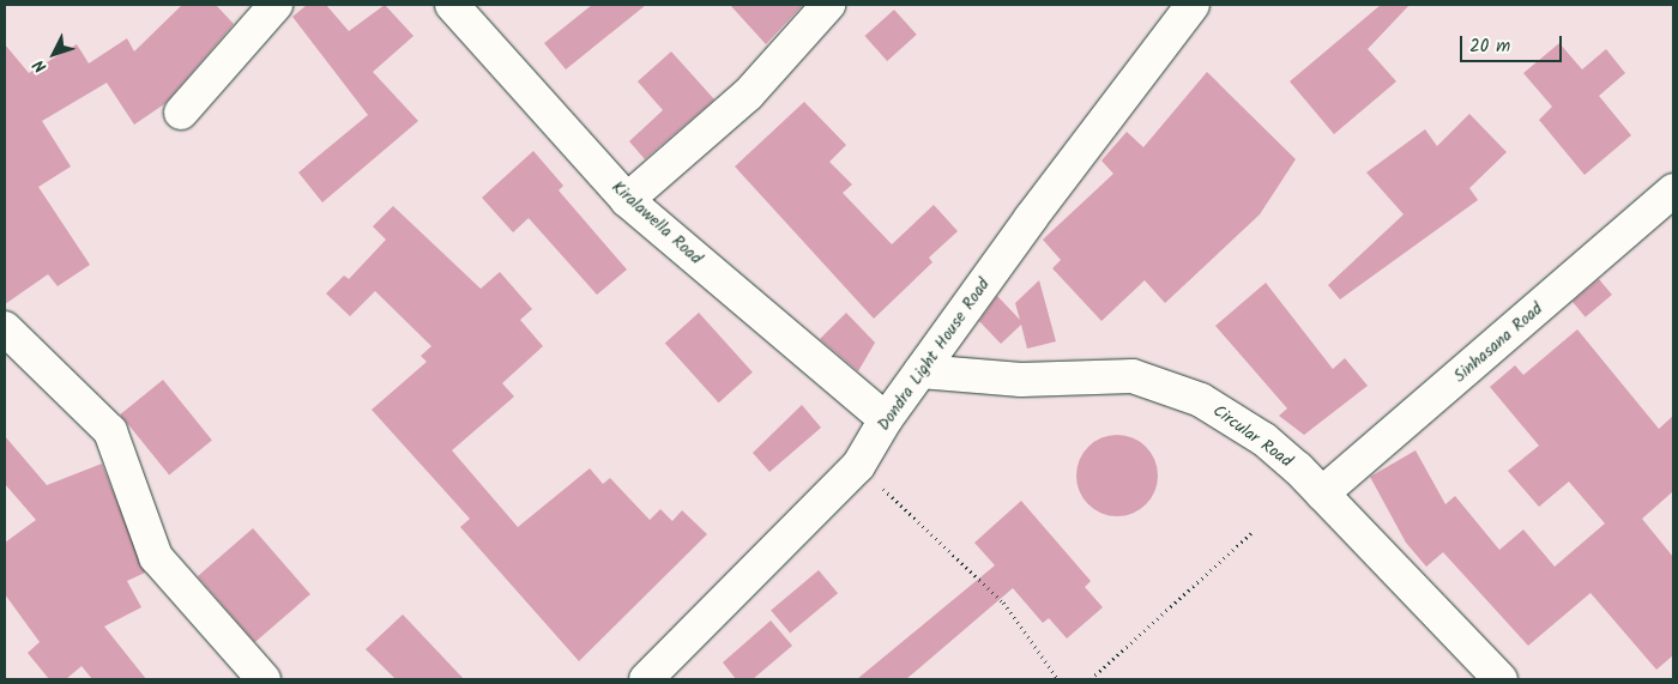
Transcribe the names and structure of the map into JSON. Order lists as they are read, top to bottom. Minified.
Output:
{"streets":{"main road":["Kiralawella Road","Sinhasana Road","Dondra Light House Road","Circular Road"]},"crossings":[["Kiralawella Road","Dondra Light House Road"],["Sinhasana Road","Circular Road"],["Dondra Light House Road","Circular Road"]],"scale_bar":"20 m","north":"bottom left"}
